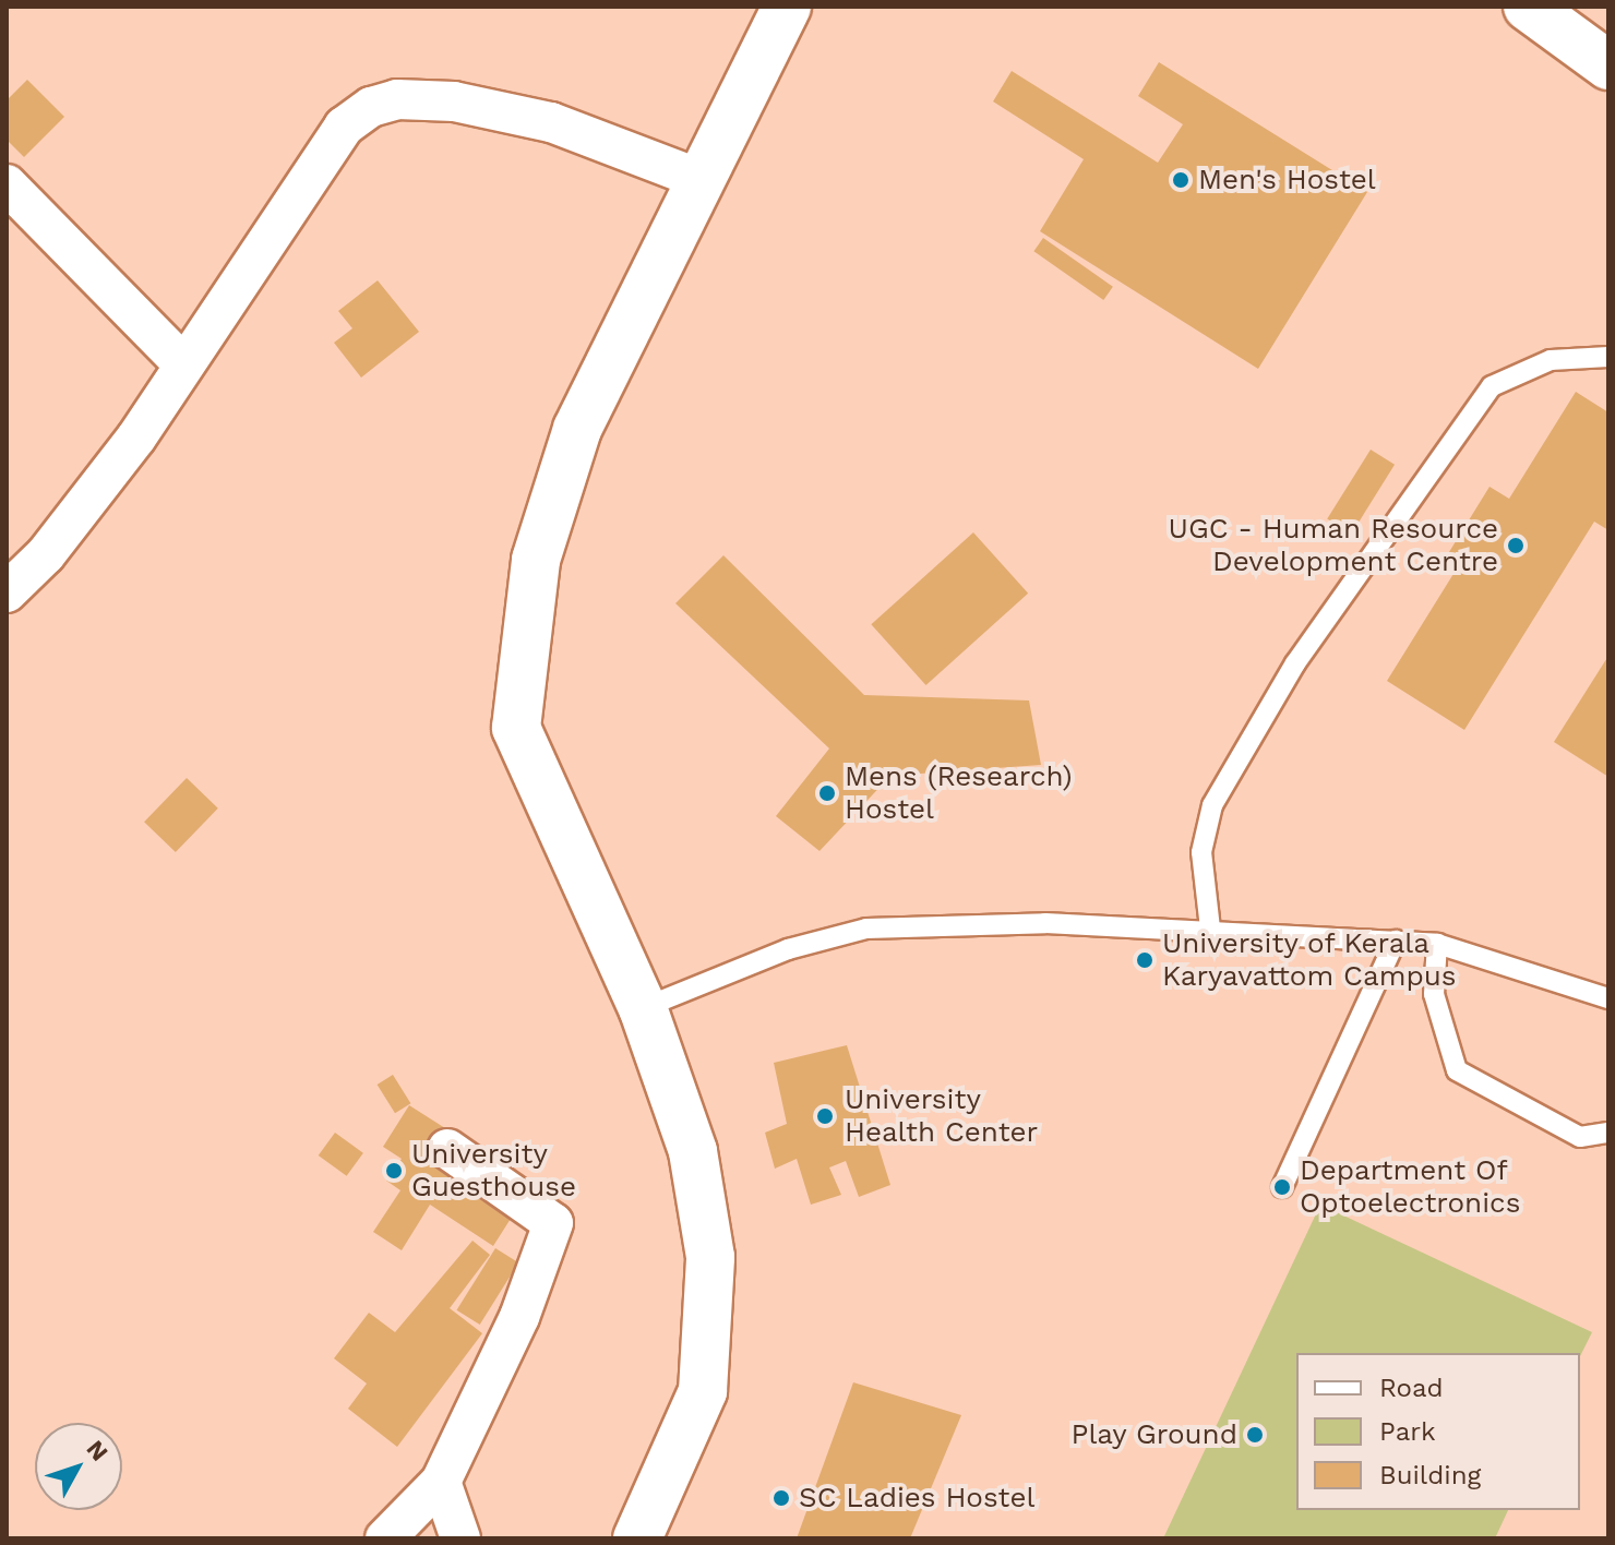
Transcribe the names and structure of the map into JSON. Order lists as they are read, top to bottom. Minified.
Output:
{"places":["Men's Hostel","UGC - Human Resource Development Centre","Mens (Research) Hostel","University of Kerala Karyavattom Campus","University Health Center","University Guesthouse","Department Of Optoelectronics","Play Ground","SC Ladies Hostel"],"legend":["Road","Park","Building"],"north":"top right"}
